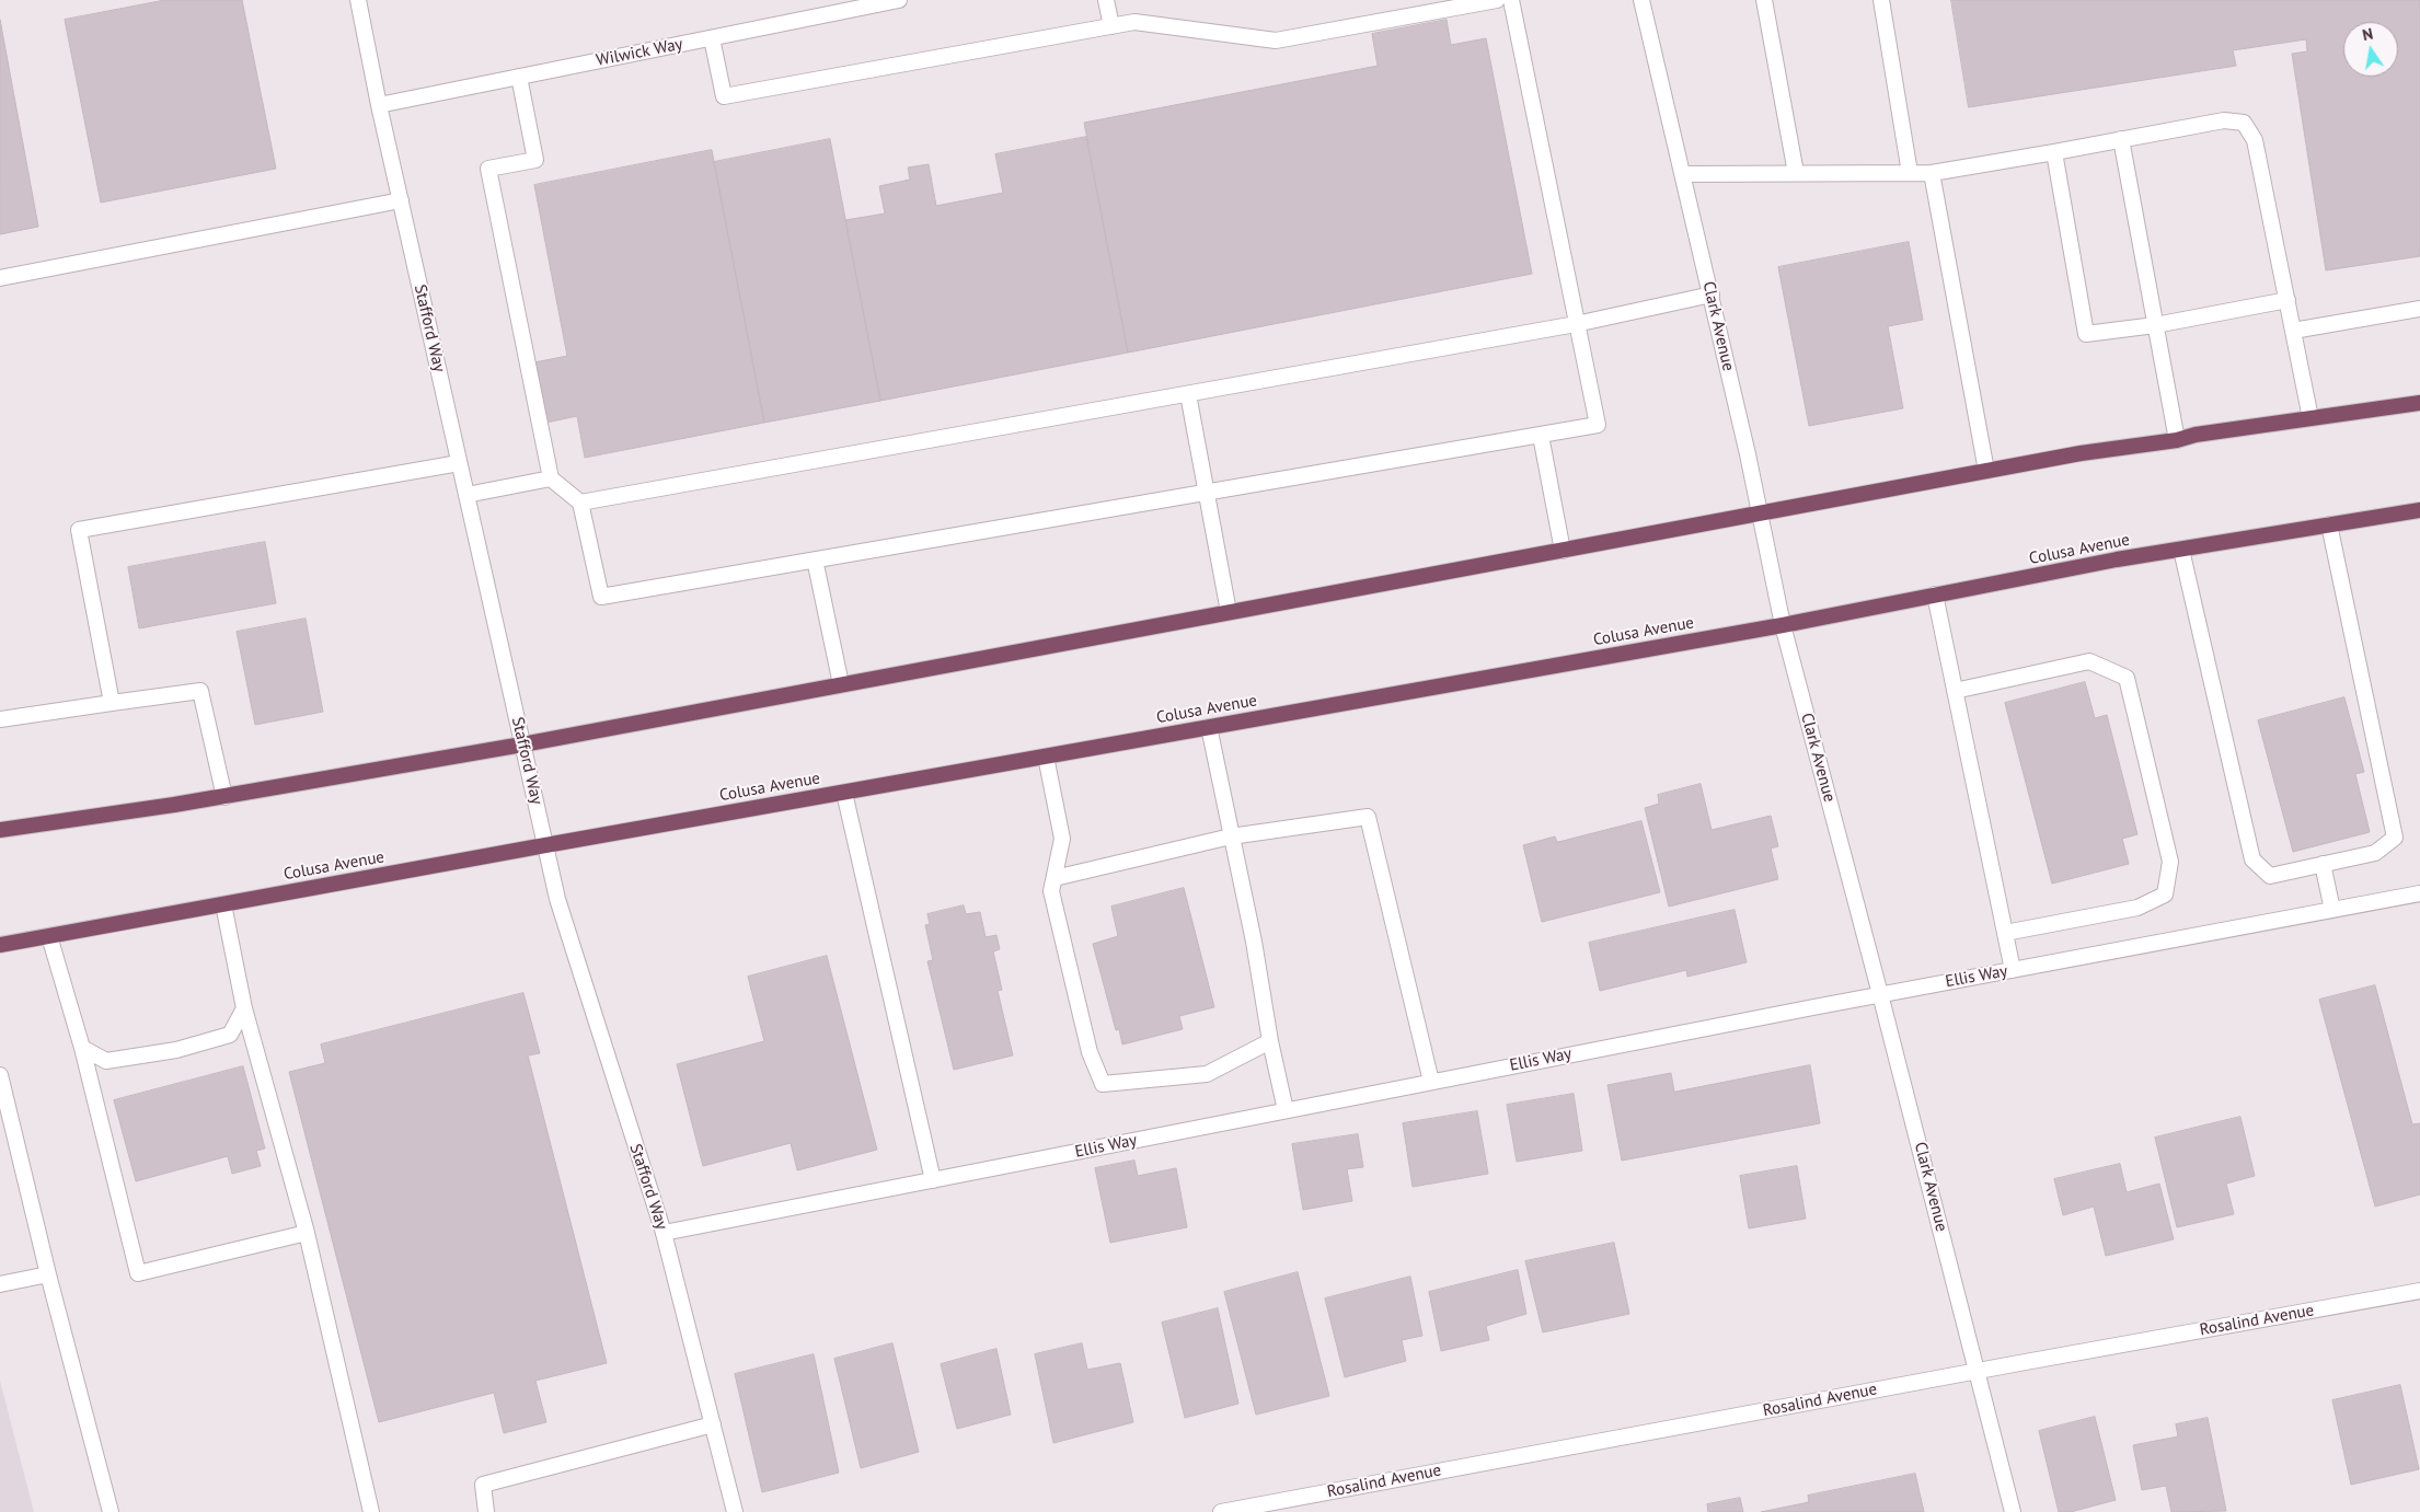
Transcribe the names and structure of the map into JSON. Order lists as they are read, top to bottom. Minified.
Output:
{"streets":{"highway":["Colusa Avenue"],"street":["Wilwick Way","Clark Avenue","Stafford Way","Ellis Way","Rosalind Avenue"]},"crossings":[["Wilwick Way","Stafford Way"],["Clark Avenue","Colusa Avenue"],["Clark Avenue","Ellis Way"],["Clark Avenue","Rosalind Avenue"],["Stafford Way","Colusa Avenue"],["Stafford Way","Ellis Way"]],"north":"top"}
